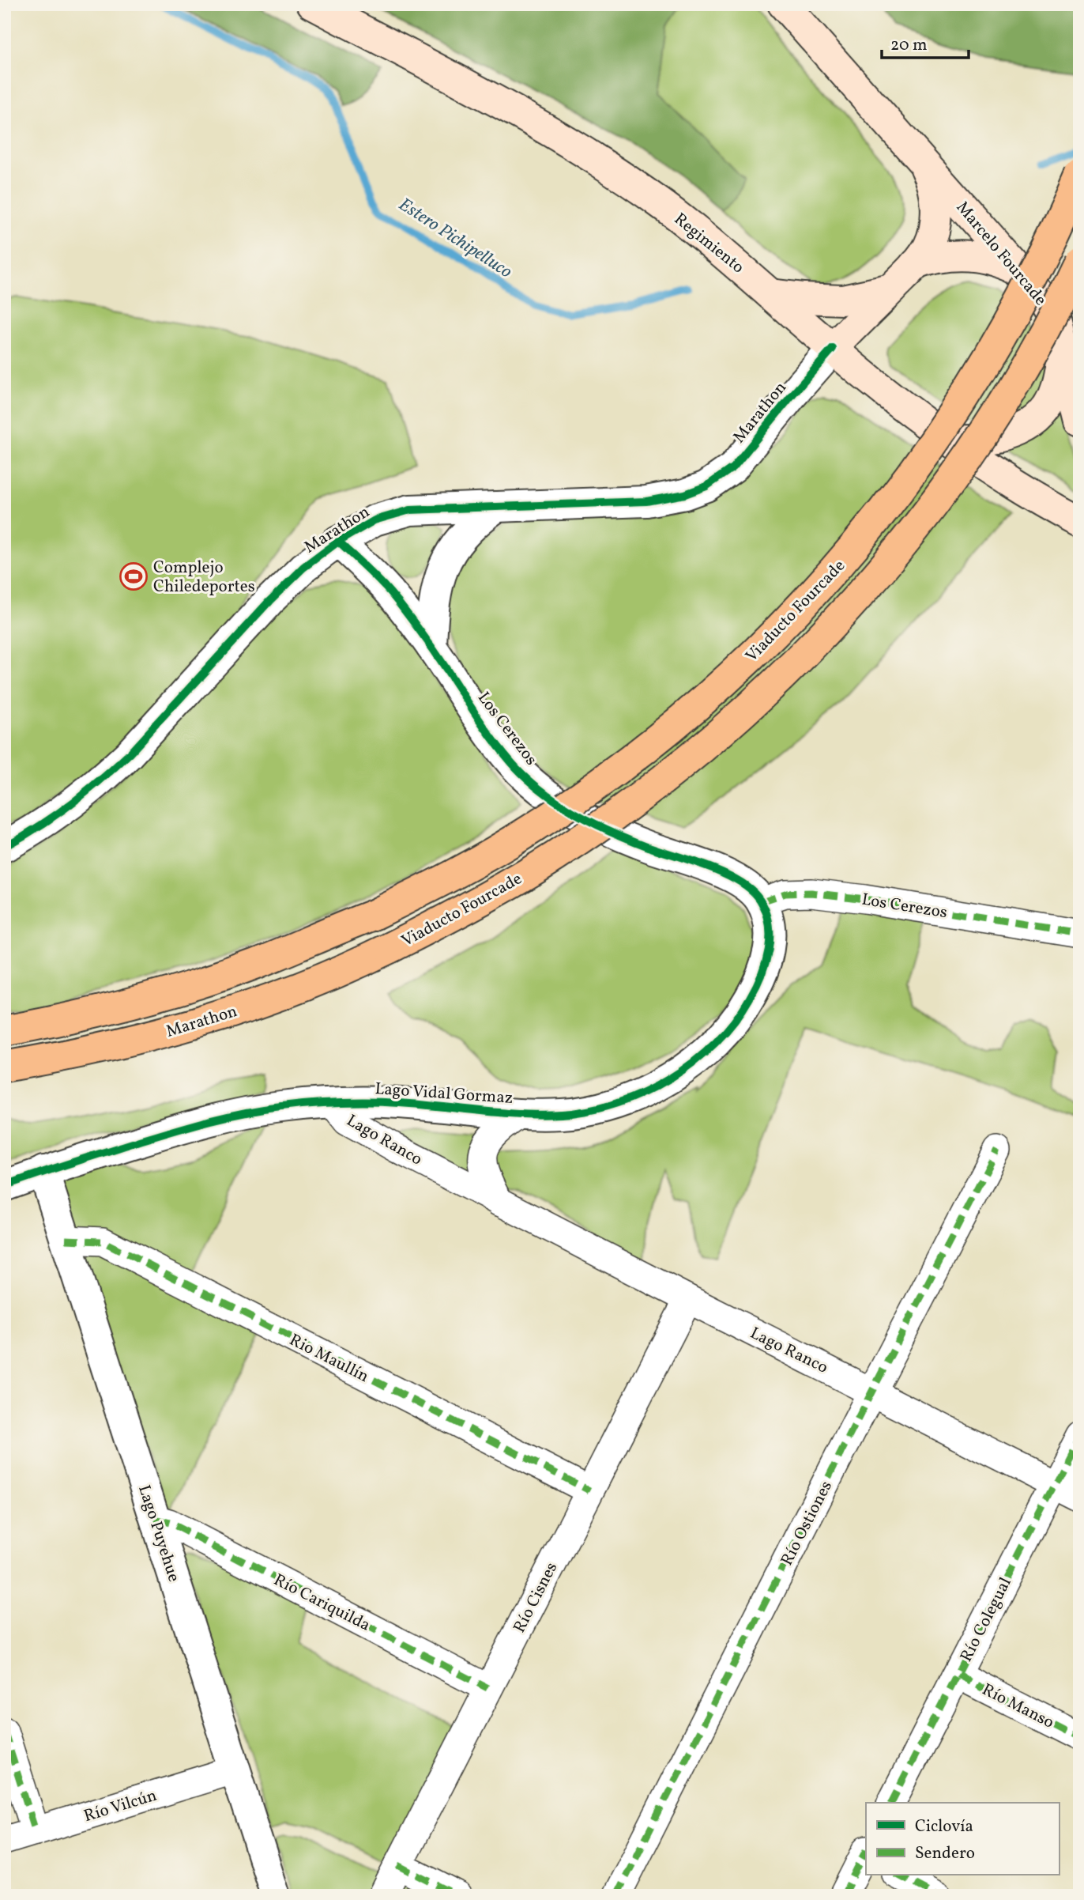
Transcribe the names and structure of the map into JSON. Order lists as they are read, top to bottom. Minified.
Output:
{"streets":{"main road":["Regimiento","Marcelo Fourcade","Marathon","Viaducto Fourcade"],"street":["Los Cerezos","Lago Vidal Gormaz","Lago Ranco","Rio Maullín","Río Ostiones","Lago Puyehue","Río Cisnes","Río Cariquilda","Río Colegual","Río Manso","Río Vilcún"]},"crossings":[["Regimiento","Marcelo Fourcade"],["Regimiento","Marathon"],["Marcelo Fourcade","Marathon"],["Marathon","Viaducto Fourcade"],["Marathon","Los Cerezos"],["Los Cerezos","Lago Vidal Gormaz"],["Lago Vidal Gormaz","Lago Ranco"],["Lago Vidal Gormaz","Lago Puyehue"],["Lago Ranco","Río Ostiones"],["Lago Ranco","Río Cisnes"],["Lago Ranco","Río Colegual"],["Rio Maullín","Lago Puyehue"],["Rio Maullín","Río Cisnes"],["Lago Puyehue","Río Cariquilda"],["Lago Puyehue","Río Vilcún"],["Río Cisnes","Río Cariquilda"],["Río Colegual","Río Manso"]],"water":["Estero Pichipelluco"],"places":{"sports":["Complejo Chiledeportes"]},"legend":["Ciclovía","Sendero"],"scale_bar":"20 m"}
